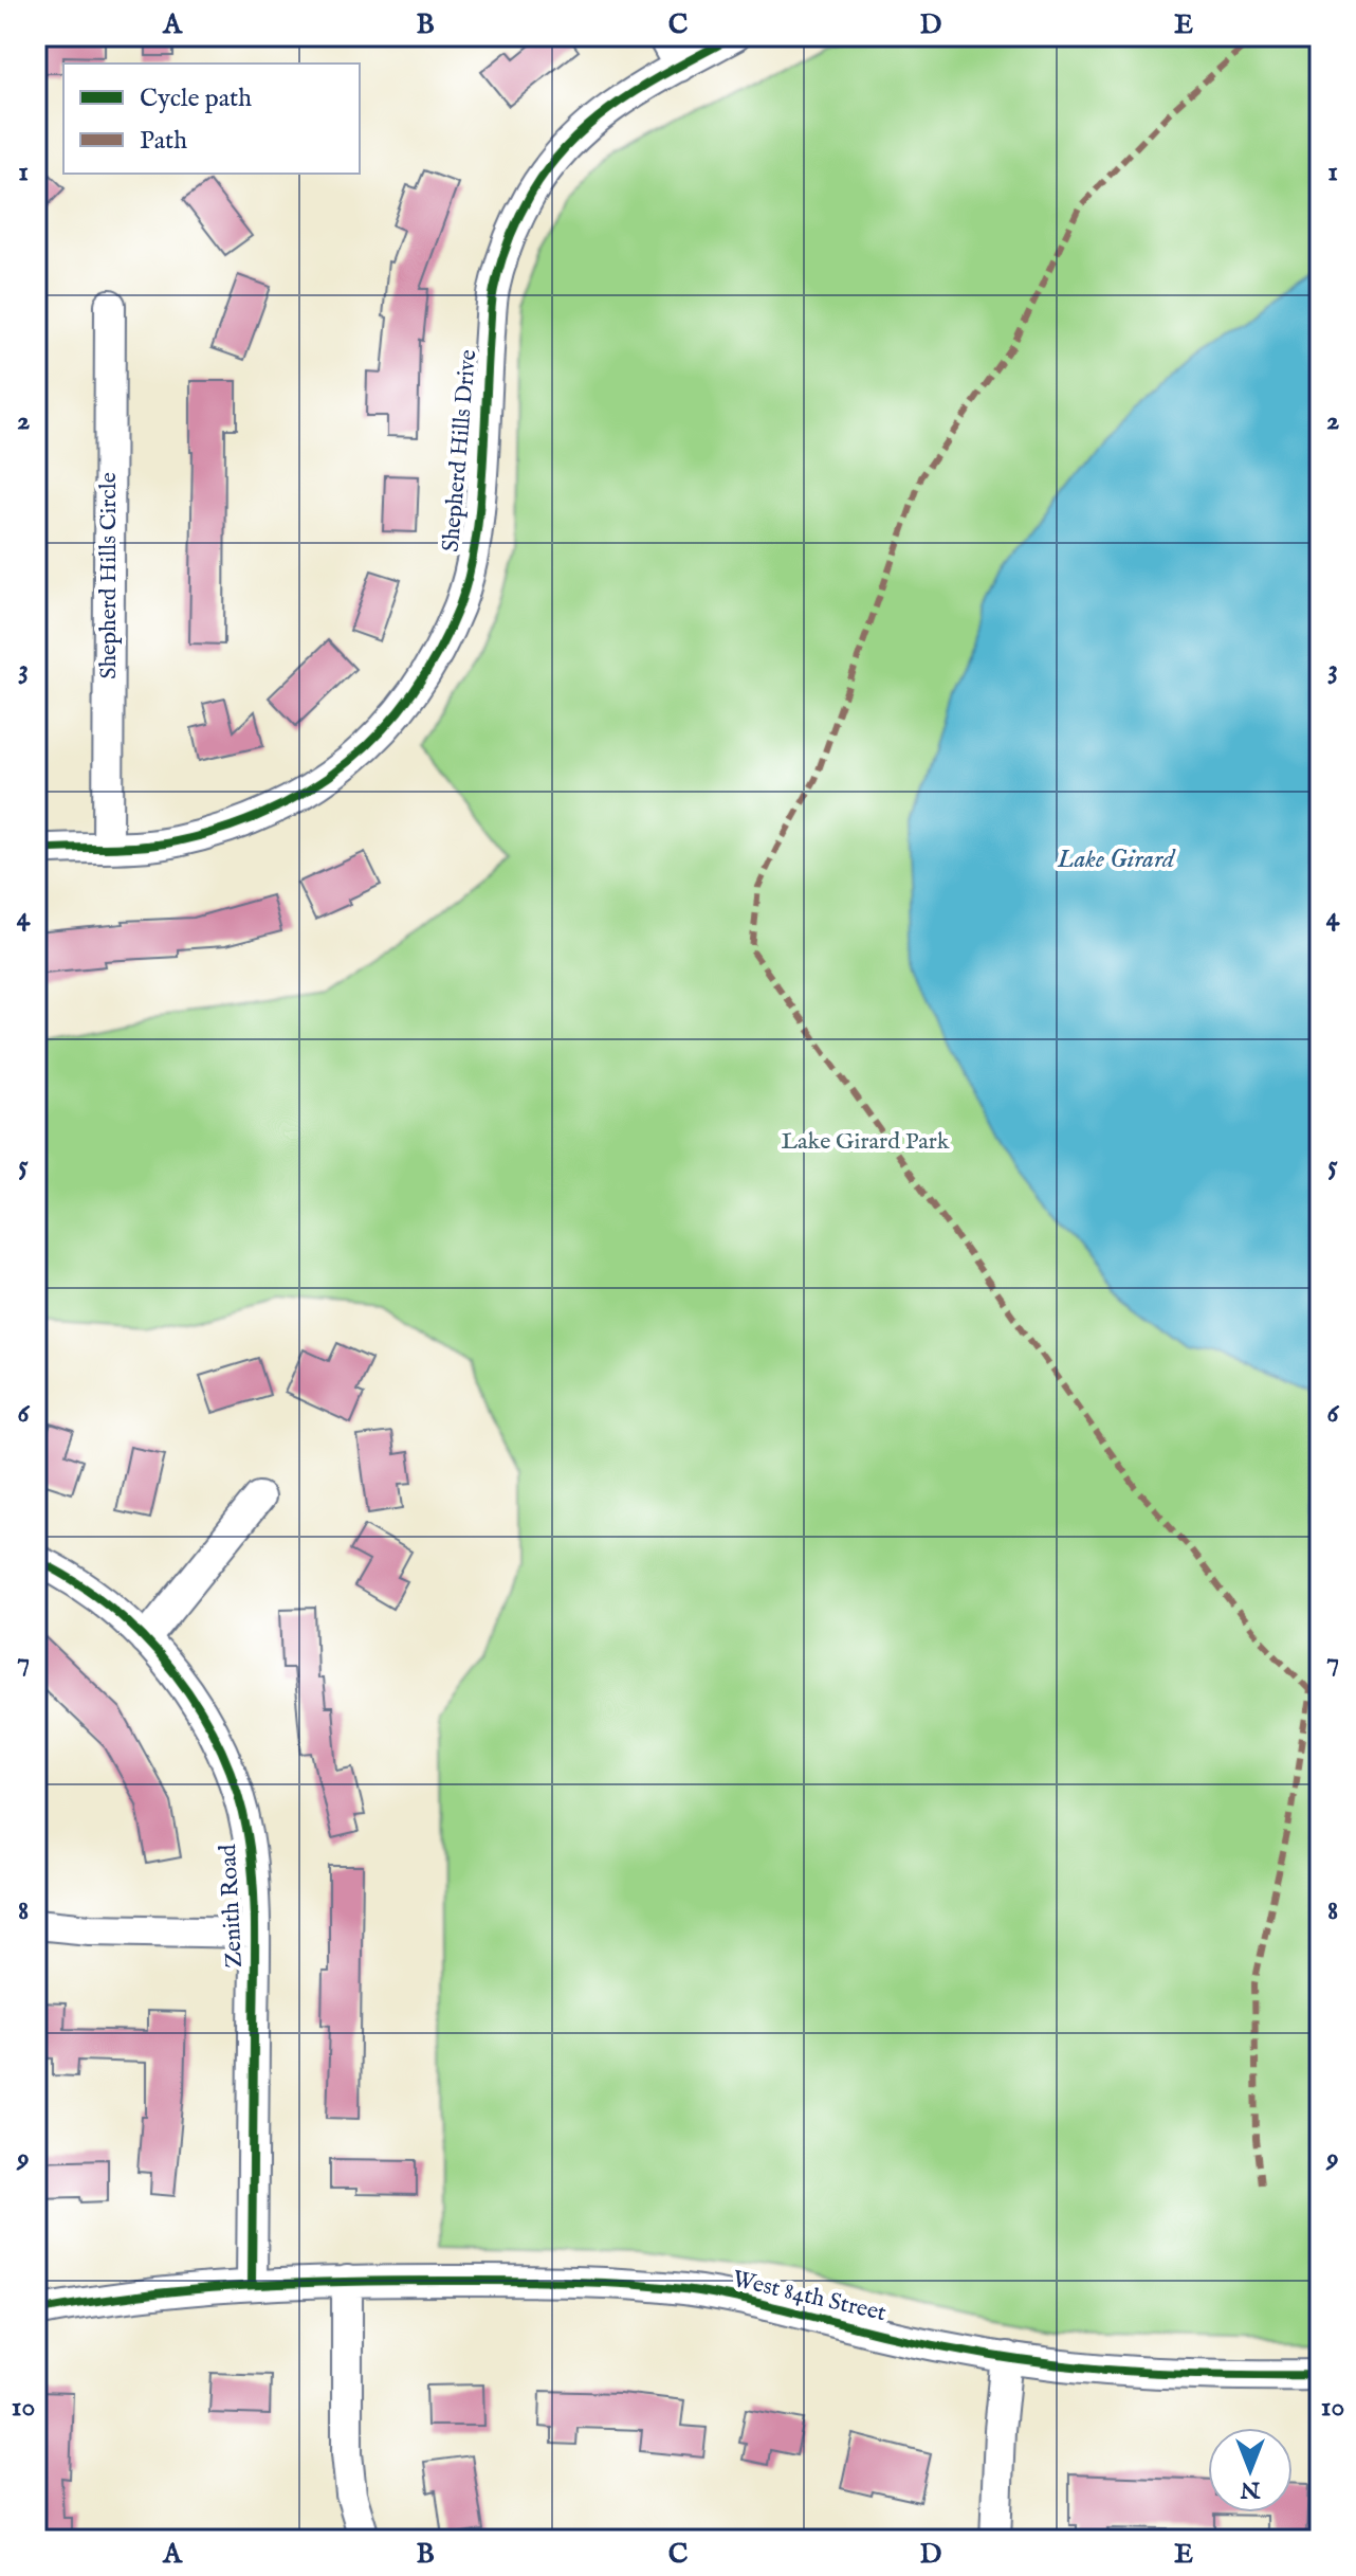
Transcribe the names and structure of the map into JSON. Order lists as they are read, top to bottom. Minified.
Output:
{"streets":{"street":["Shepherd Hills Drive","Shepherd Hills Circle","Zenith Road","West 84th Street"]},"crossings":[["Shepherd Hills Drive","Shepherd Hills Circle"],["Zenith Road","West 84th Street"]],"water":["Lake Girard"],"parks":["Lake Girard Park"],"legend":["Cycle path","Path"],"north":"bottom","grid":{"columns":["A","B","C","D","E"],"rows":["1","2","3","4","5","6","7","8","9","10"]}}
